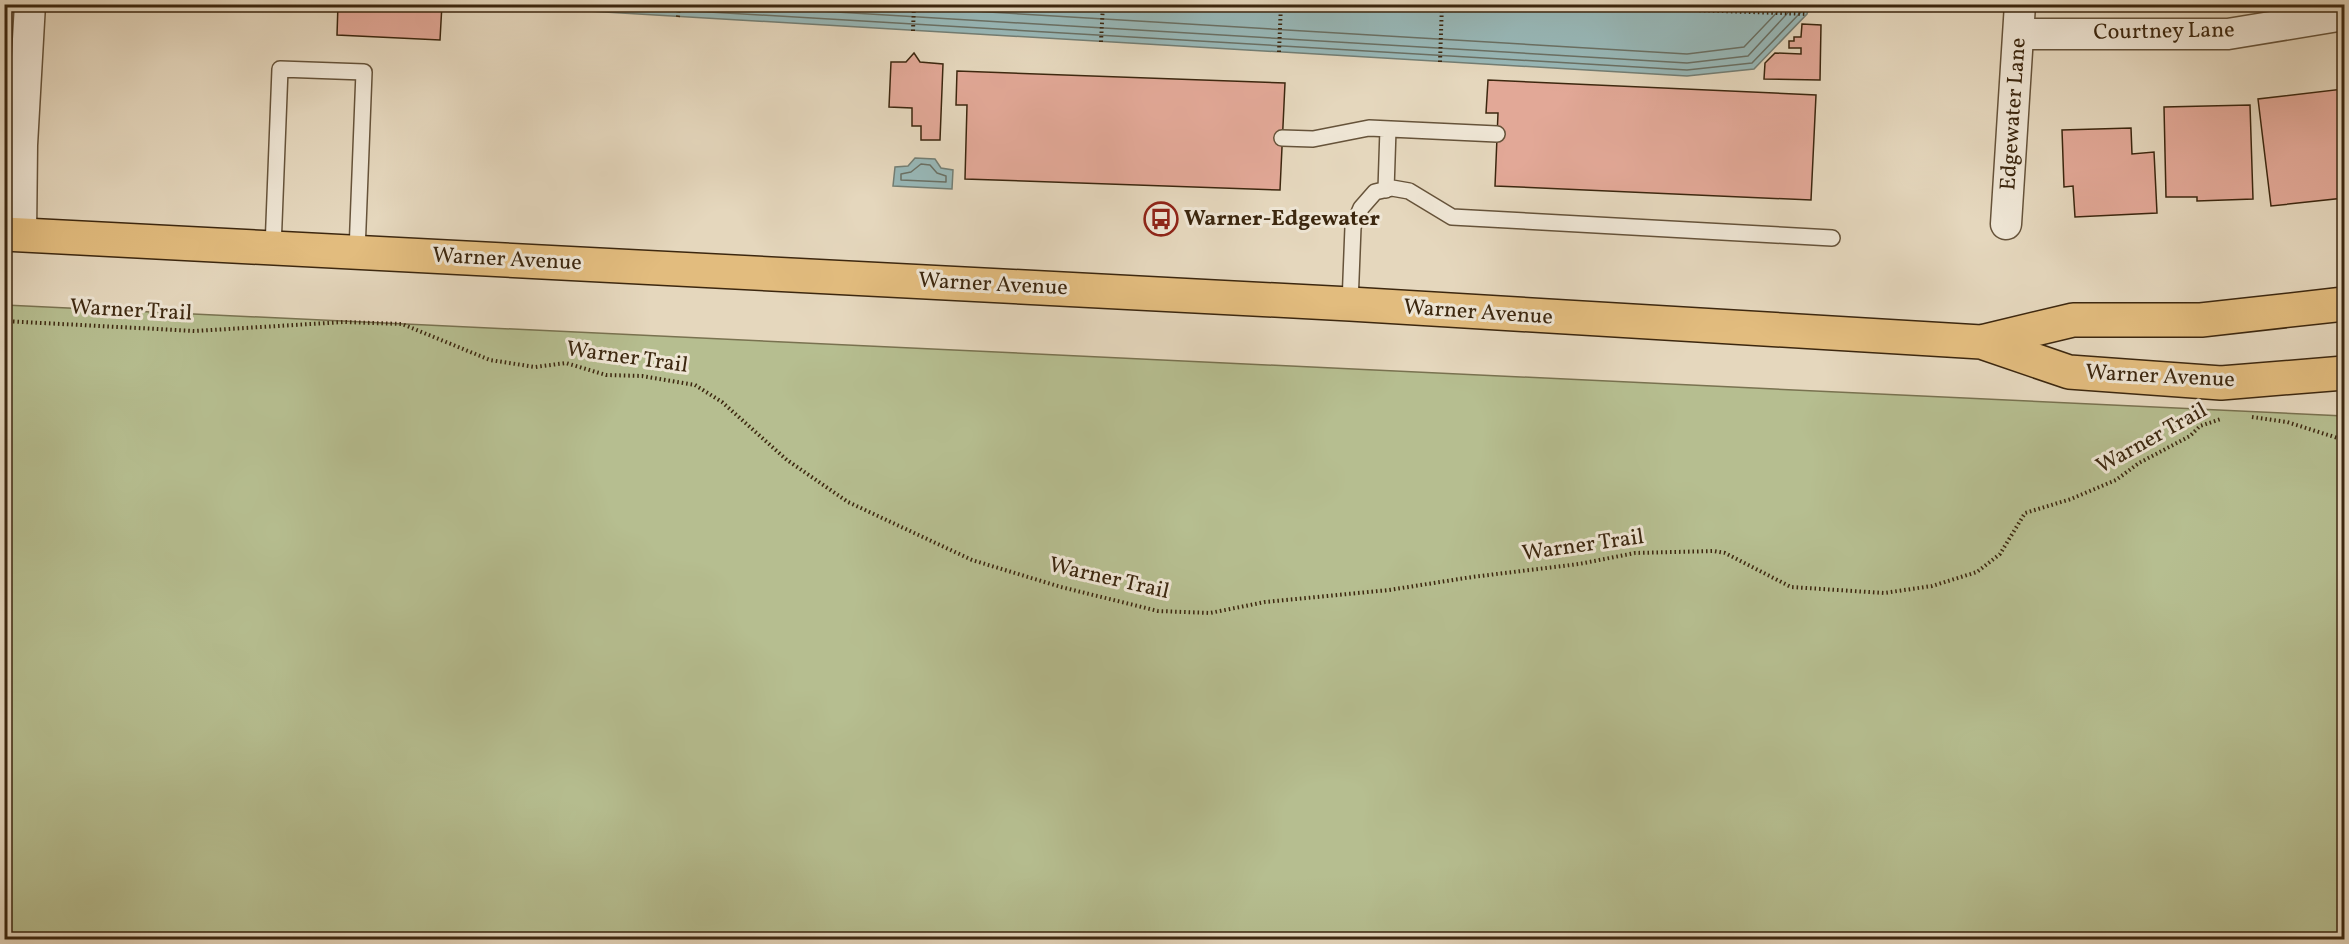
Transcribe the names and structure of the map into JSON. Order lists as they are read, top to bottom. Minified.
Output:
{"streets":{"main road":["Warner Avenue"],"street":["Courtney Lane","Edgewater Lane"],"path":["Warner Trail"]},"crossings":[["Courtney Lane","Edgewater Lane"]],"places":{"bus stop":["Warner-Edgewater"]}}
